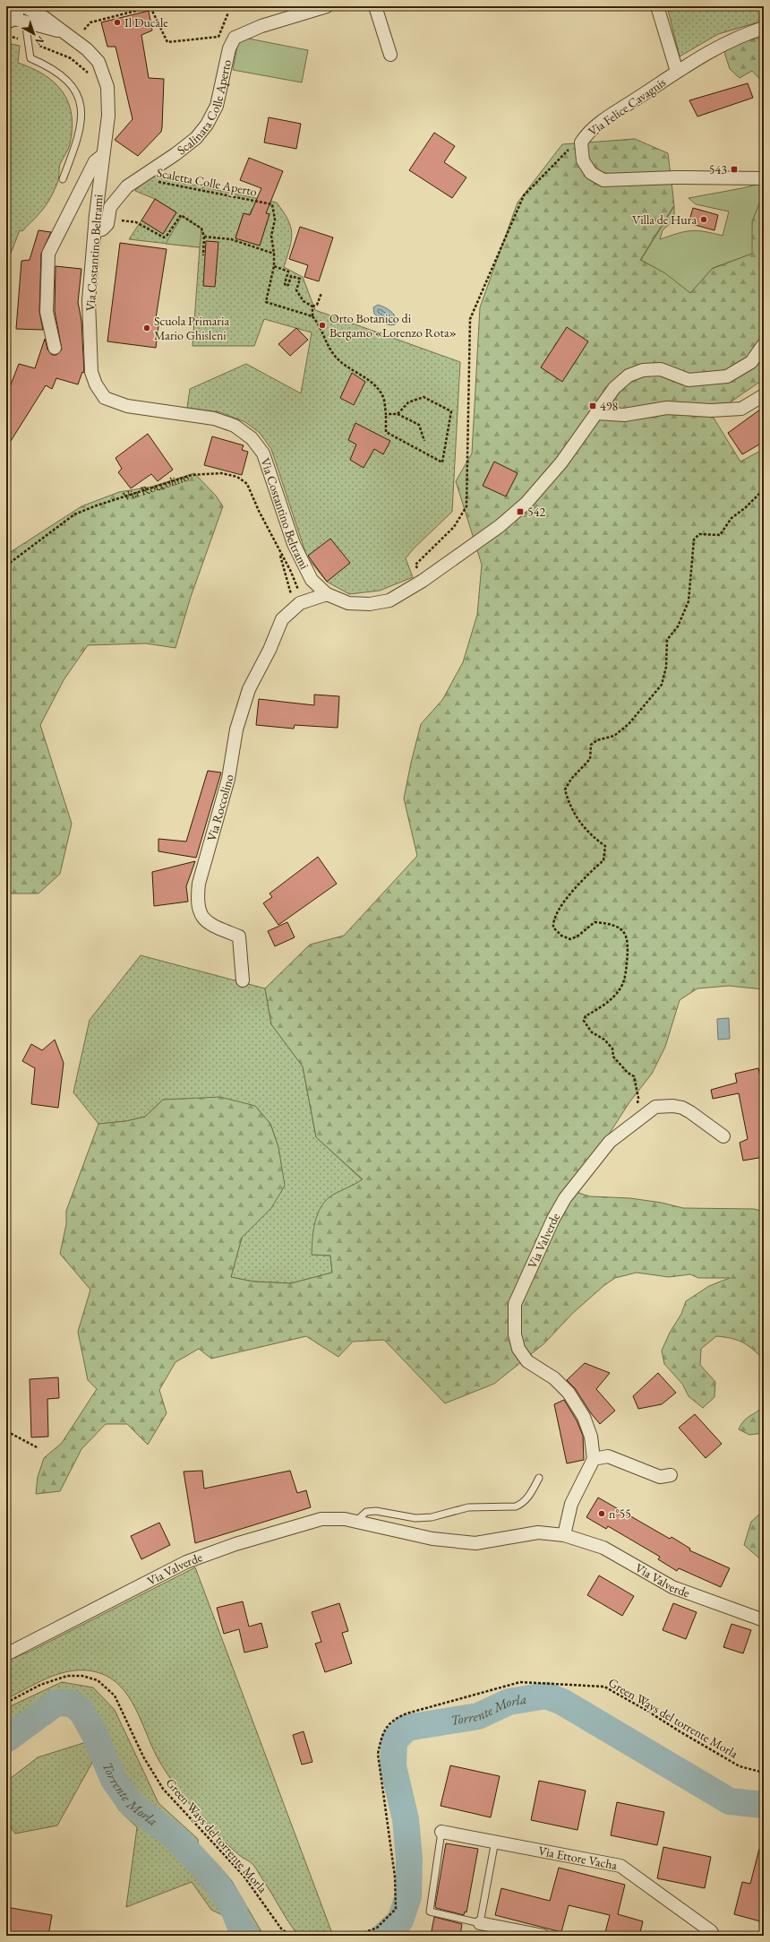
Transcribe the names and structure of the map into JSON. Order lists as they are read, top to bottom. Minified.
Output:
{"streets":{"street":["Scalinata Colle Aperto","Via Felice Cavagnis","Via Costantino Beltrami","Via Roccolino","Via Valverde","Via Ettore Vacha"],"path":["Scaletta Colle Aperto","Green Ways del torrente Morla"]},"crossings":[["Scalinata Colle Aperto","Scaletta Colle Aperto"],["Via Costantino Beltrami","Via Roccolino"]],"water":["Torrente Morla"],"places":{"other":["Il Ducale","Villa de Hura","Orto Botanico di Bergamo «Lorenzo Rota»","Scuola Primaria Mario Ghisleni","n°55"],"transit":["543","498","542"]},"north":"bottom right"}
